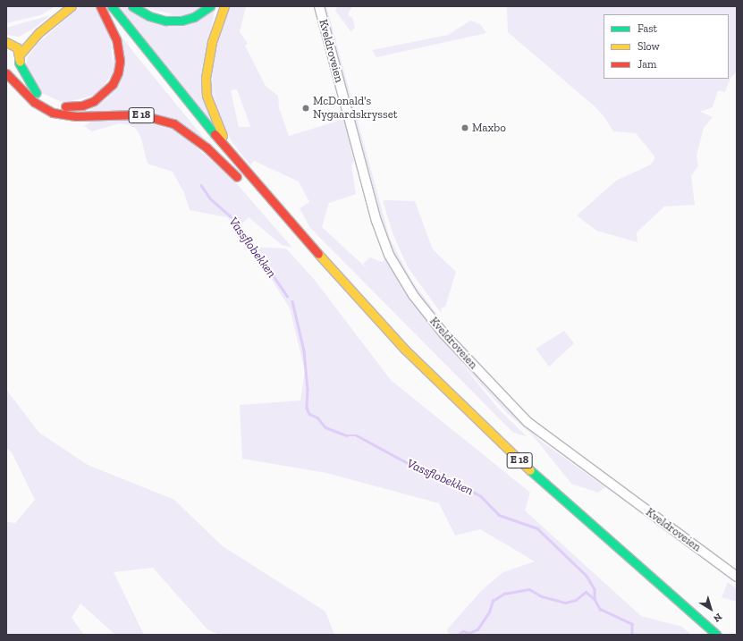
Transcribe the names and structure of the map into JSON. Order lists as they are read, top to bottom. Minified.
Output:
{"streets":{"main road":["E 18"],"street":["Kveldroveien"]},"water":["Vassflobekken"],"places":["McDonald's Nygaardskrysset","Maxbo"],"legend":["Fast","Slow","Jam"],"north":"bottom right"}
